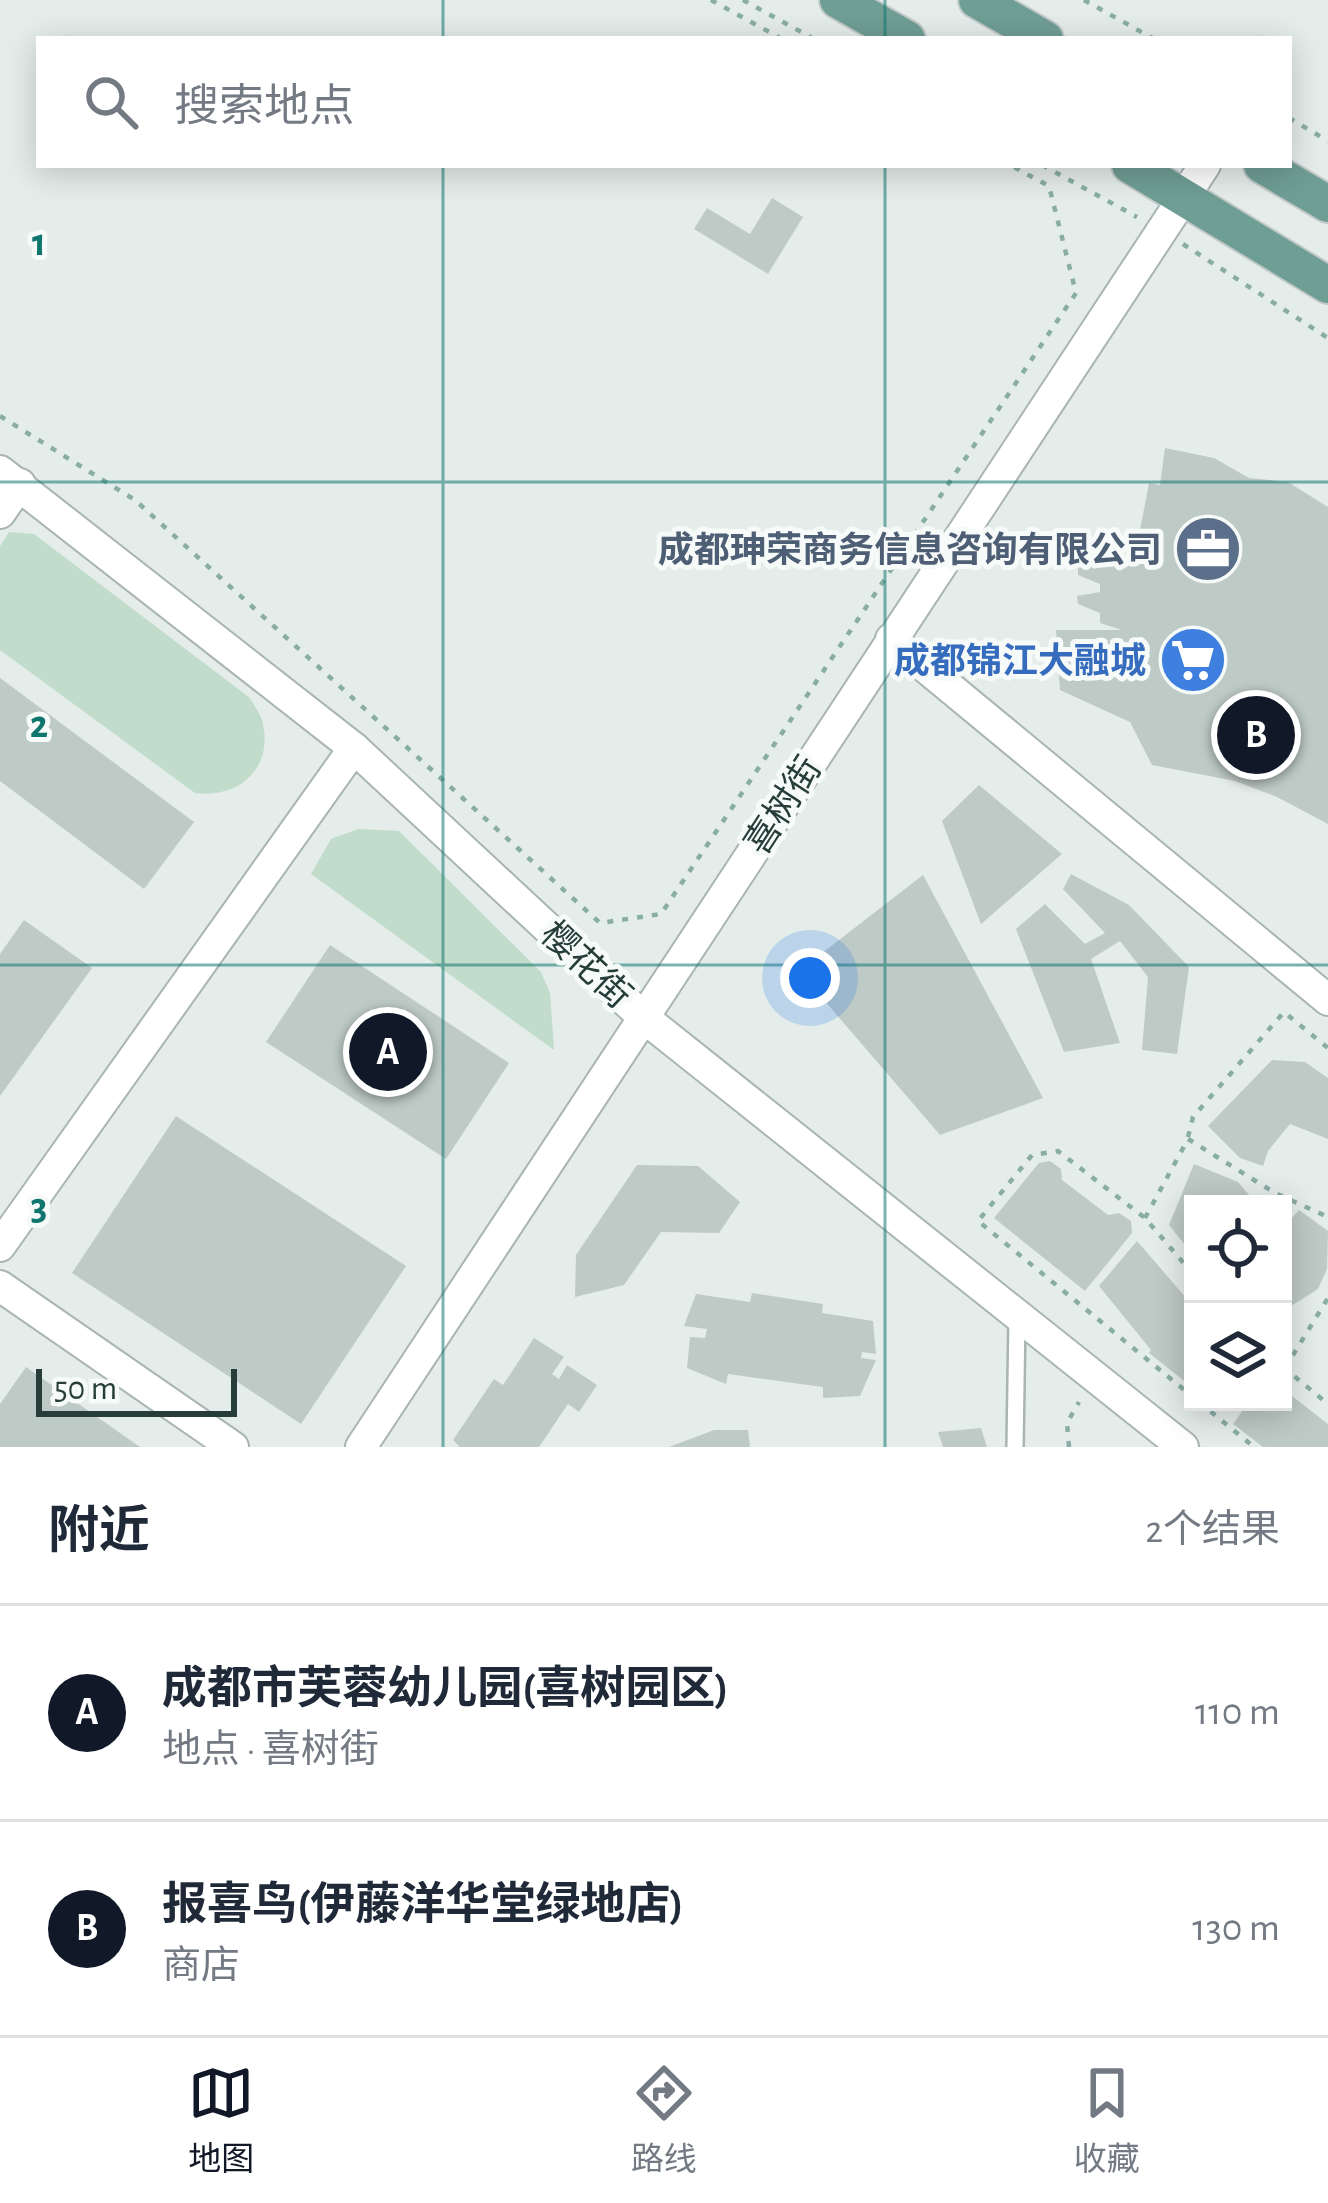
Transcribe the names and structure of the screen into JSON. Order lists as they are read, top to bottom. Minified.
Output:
{"streets":{"street":["喜树街","樱花街"]},"crossings":[["喜树街","樱花街"]],"places":{"office":["成都珅荣商务信息咨询有限公司"],"supermarket":["成都锦江大融城"]},"scale_bar":"50 m","page":{"search":"搜索地点","pins":["B","A"],"scale":"50 m","heading":["附近","2个结果"],"list":[{"mark":"A","name":"成都市芙蓉幼儿园(喜树园区)","note":"地点 · 喜树街","value":"110 m"},{"mark":"B","name":"报喜鸟(伊藤洋华堂绿地店)","note":"商店","value":"130 m"}],"nav":["地图","路线","收藏"]},"grid":{"rows":["1","2","3"]}}
